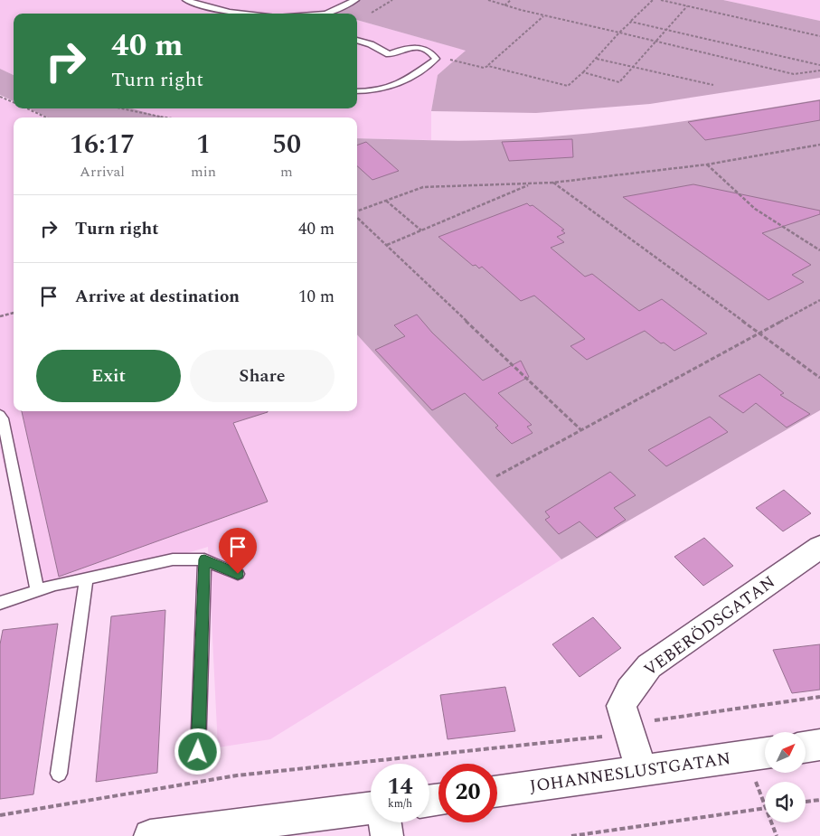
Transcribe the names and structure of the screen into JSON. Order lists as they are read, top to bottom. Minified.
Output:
{"streets":{"street":["VEBERÖDSGATAN","JOHANNESLUSTGATAN"]},"crossings":[["VEBERÖDSGATAN","JOHANNESLUSTGATAN"]],"north":"top right","page":{"turn":["40 m","Turn right"],"eta":["16:17","Arrival","1","min","50","m"],"list":[{"name":"Turn right","value":"40 m"},{"name":"Arrive at destination","value":"10 m"}],"buttons":["Exit","Share"],"speed":"14 km/h","limit":"20"}}
